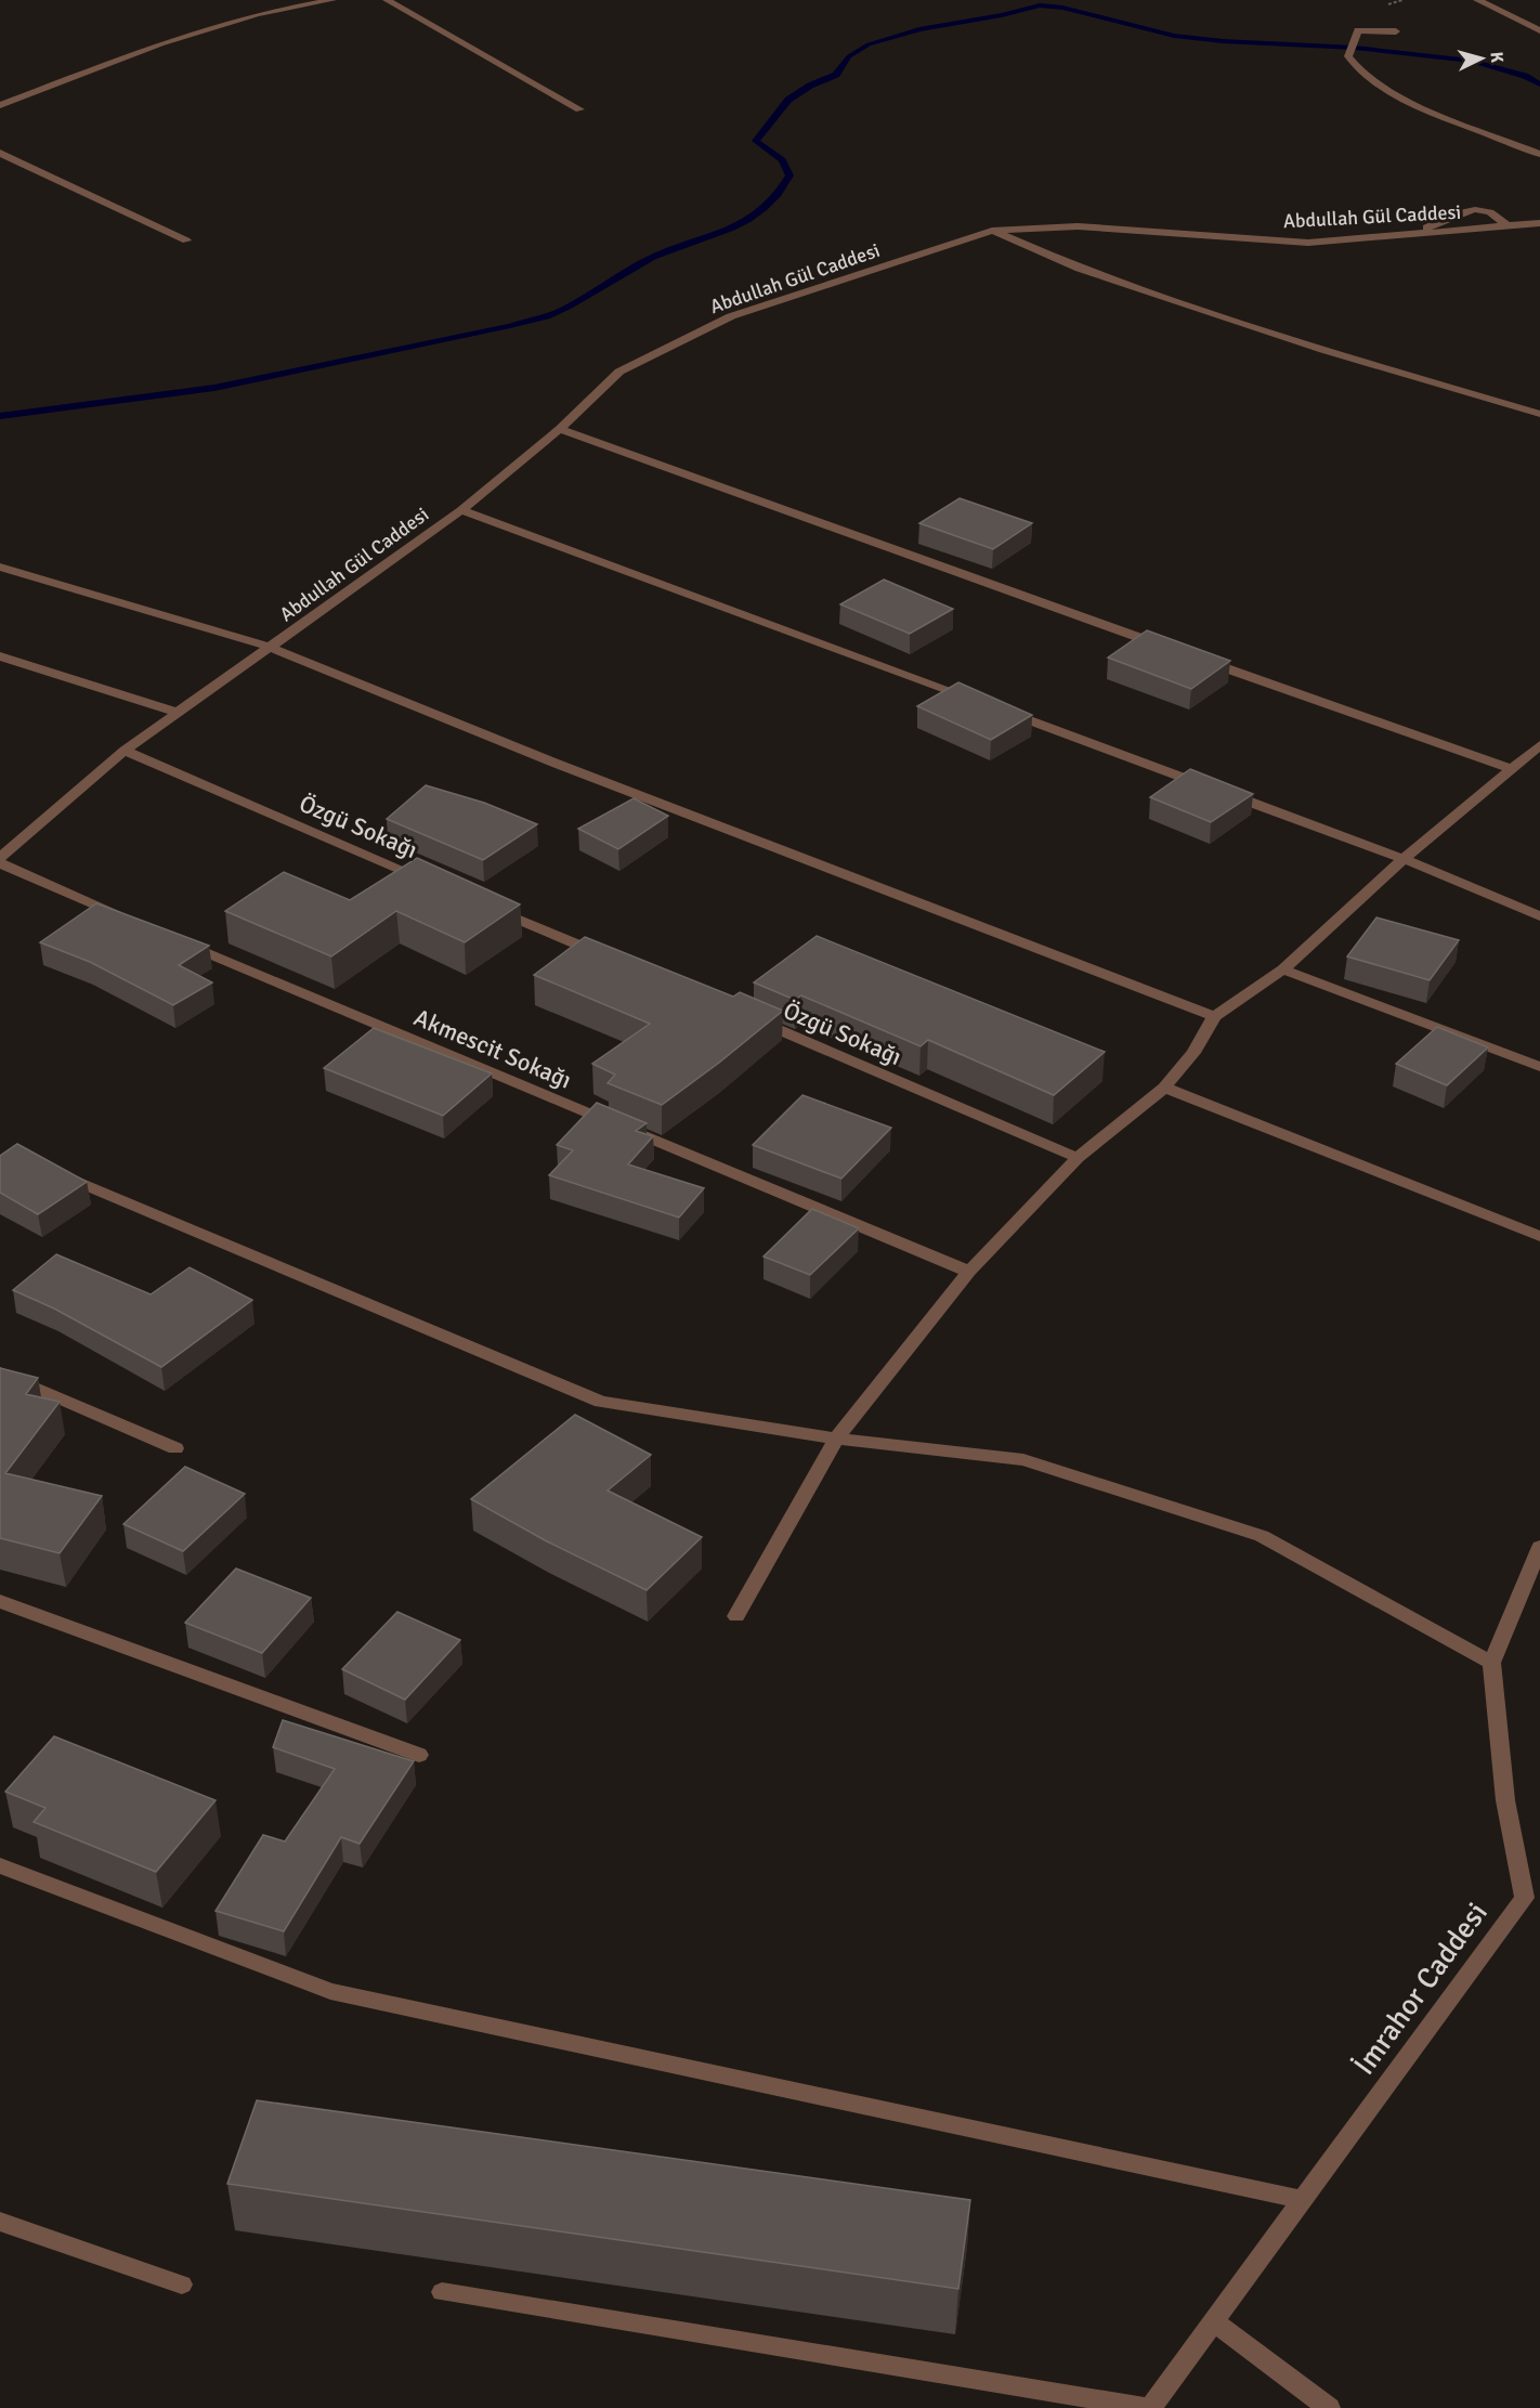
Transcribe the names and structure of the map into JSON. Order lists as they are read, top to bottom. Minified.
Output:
{"streets":{"street":["Abdullah Gül Caddesi","Özgü Sokağı","Akmescit Sokağı","İmrahor Caddesi"]},"crossings":[["Abdullah Gül Caddesi","Özgü Sokağı"]],"north":"right"}
